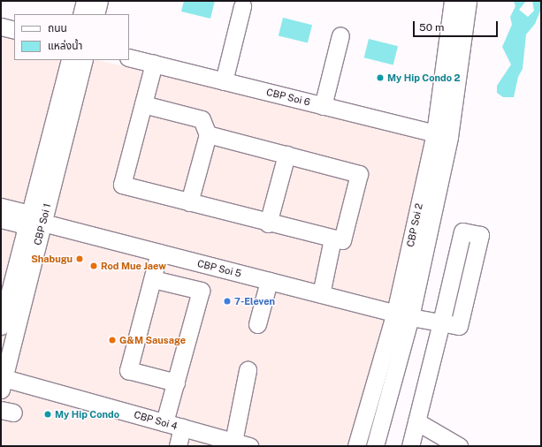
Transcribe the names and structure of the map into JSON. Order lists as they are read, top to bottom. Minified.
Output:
{"streets":{"street":["CBP Soi 6","CBP Soi 1","CBP Soi 2","CBP Soi 5","CBP Soi 4"]},"crossings":[["CBP Soi 6","CBP Soi 2"],["CBP Soi 1","CBP Soi 5"],["CBP Soi 1","CBP Soi 4"],["CBP Soi 2","CBP Soi 5"]],"places":["My Hip Condo 2","Shabugu","Rod Mue Jaew","7-Eleven","G&M Sausage","My Hip Condo"],"legend":["ถนน","แหล่งน้ำ"],"scale_bar":"50 m"}
